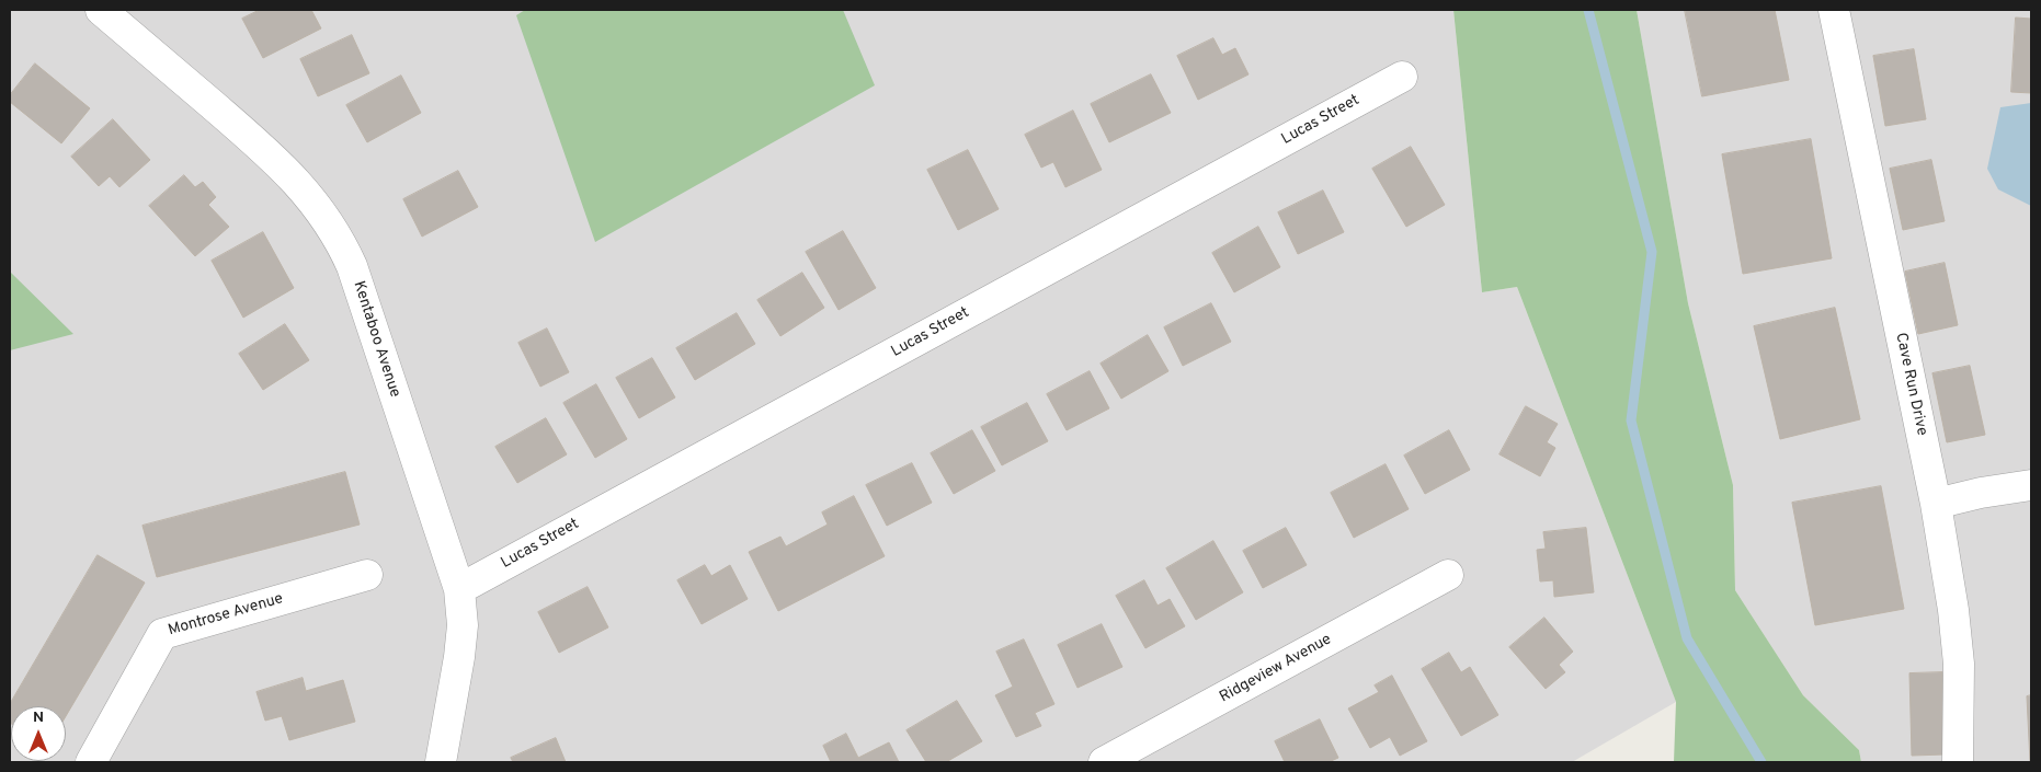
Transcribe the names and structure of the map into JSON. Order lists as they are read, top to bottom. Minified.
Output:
{"streets":{"street":["Lucas Street","Kentaboo Avenue","Cave Run Drive","Montrose Avenue","Ridgeview Avenue"]},"crossings":[["Lucas Street","Kentaboo Avenue"]],"north":"top"}
